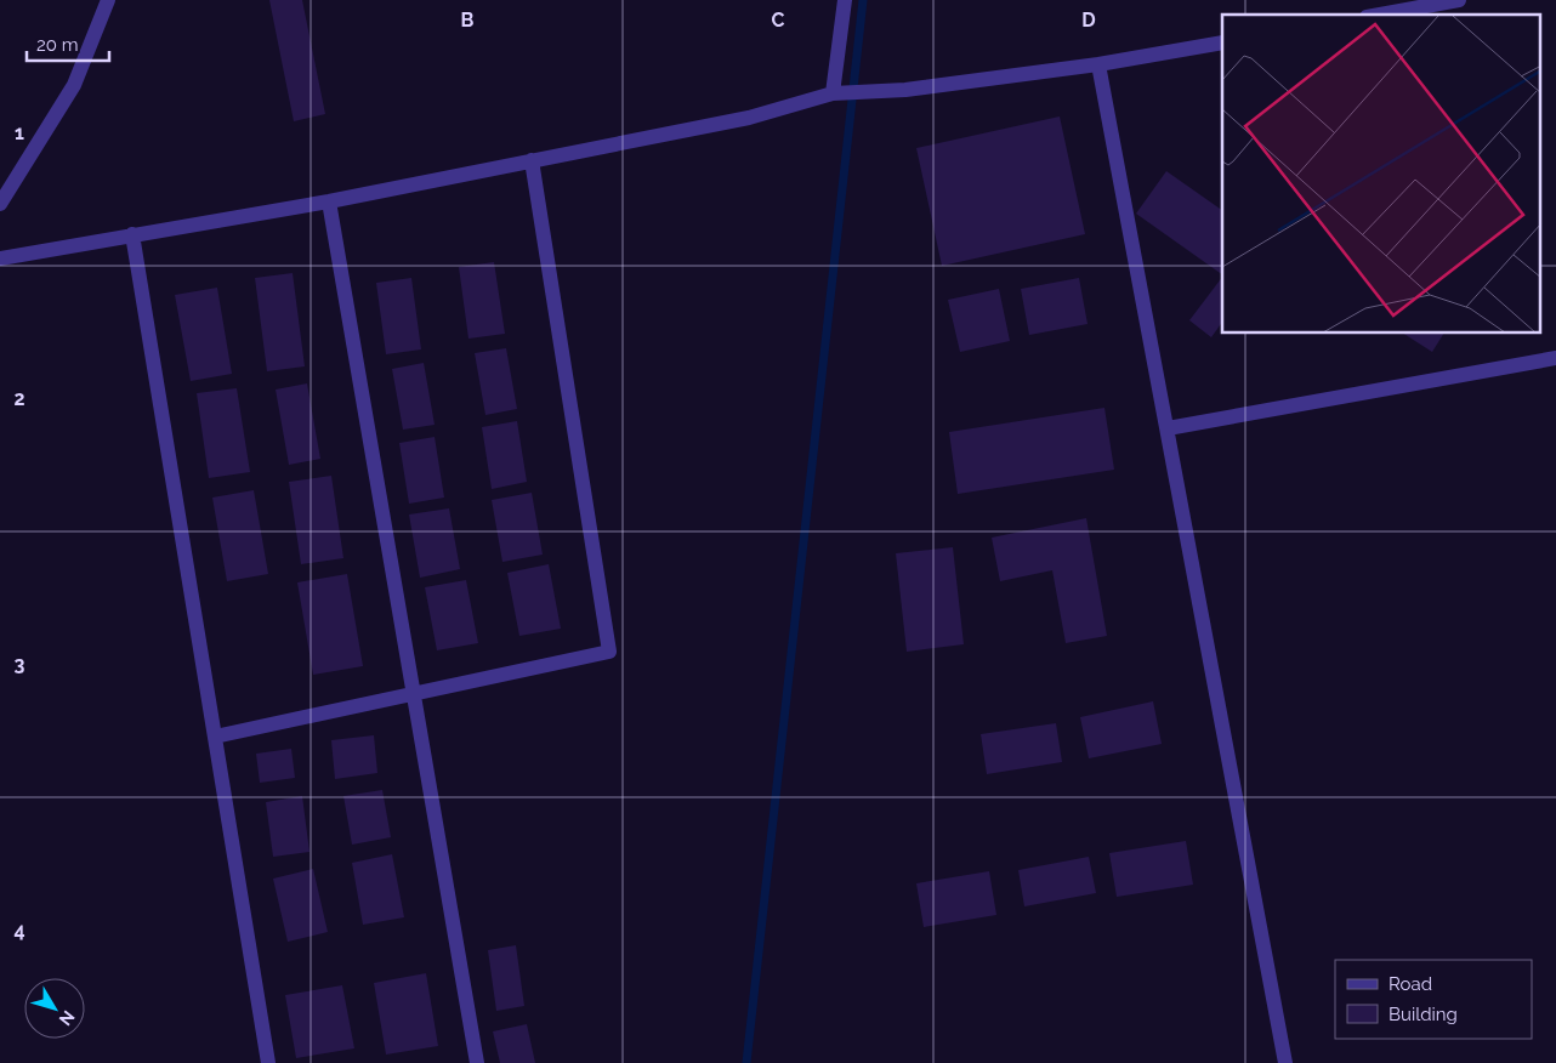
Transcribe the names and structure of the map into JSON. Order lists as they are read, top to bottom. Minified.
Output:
{"legend":["Road","Building"],"scale_bar":"20 m","north":"bottom right","grid":{"columns":["B","C","D"],"rows":["1","2","3","4"]}}
